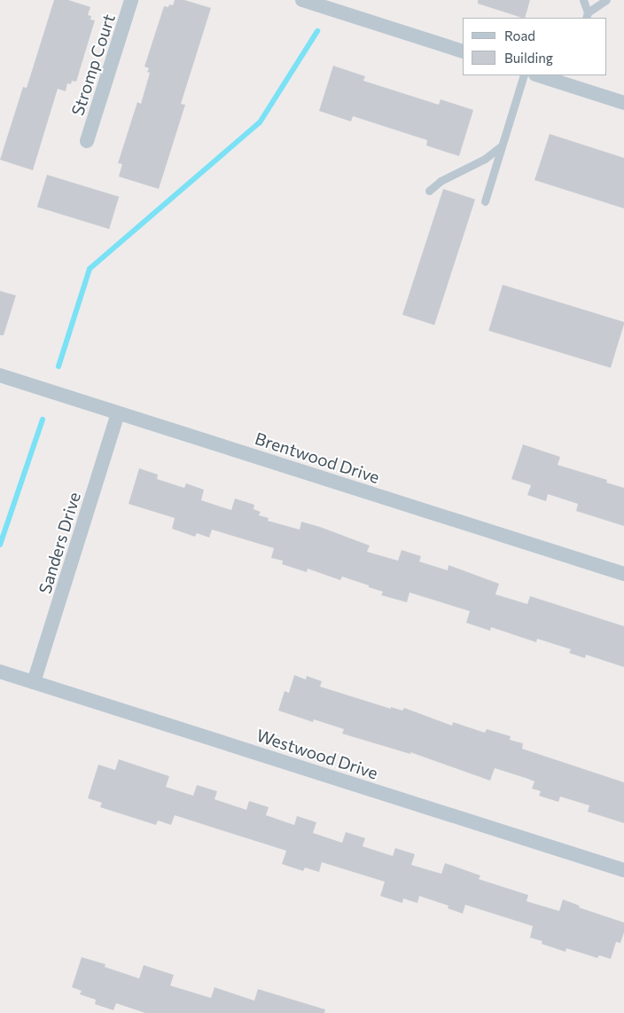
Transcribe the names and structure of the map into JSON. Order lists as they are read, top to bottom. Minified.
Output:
{"streets":{"street":["Stromp Court","Brentwood Drive","Sanders Drive","Westwood Drive"]},"crossings":[["Brentwood Drive","Sanders Drive"],["Sanders Drive","Westwood Drive"]],"legend":["Road","Building"]}
